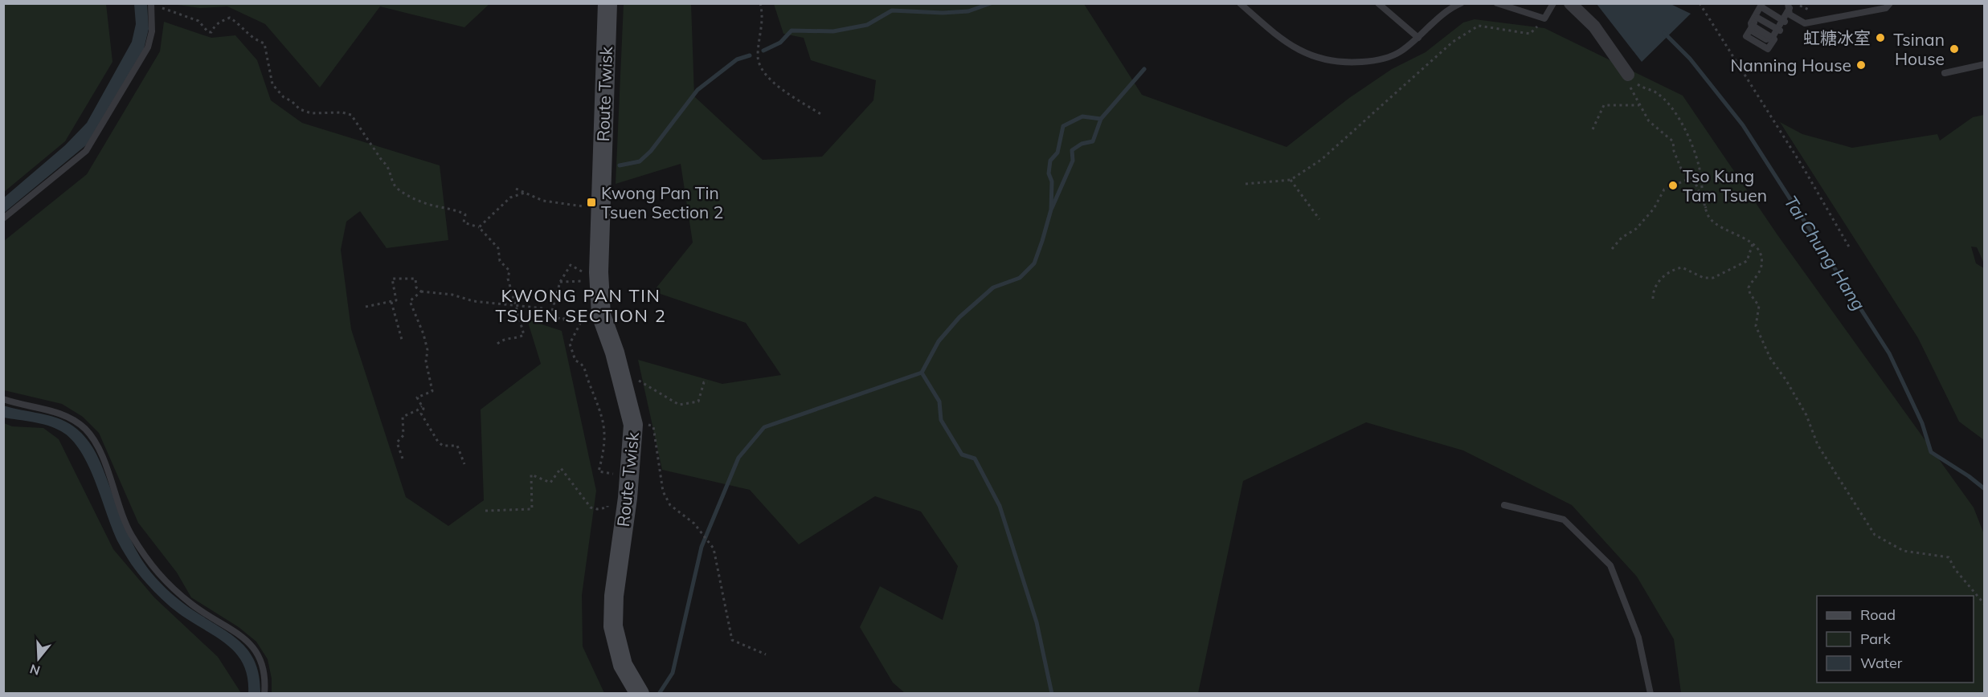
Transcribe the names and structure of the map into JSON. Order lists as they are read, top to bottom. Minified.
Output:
{"streets":{"main road":["Route Twisk"]},"districts":["KWONG PAN TIN TSUEN SECTION 2"],"water":["Tai Chung Hang"],"places":{"other":["虹糖冰室","Tsinan House","Nanning House","Tso Kung Tam Tsuen"],"transit":["Kwong Pan Tin Tsuen Section 2"]},"legend":["Road","Park","Water"],"north":"bottom"}
